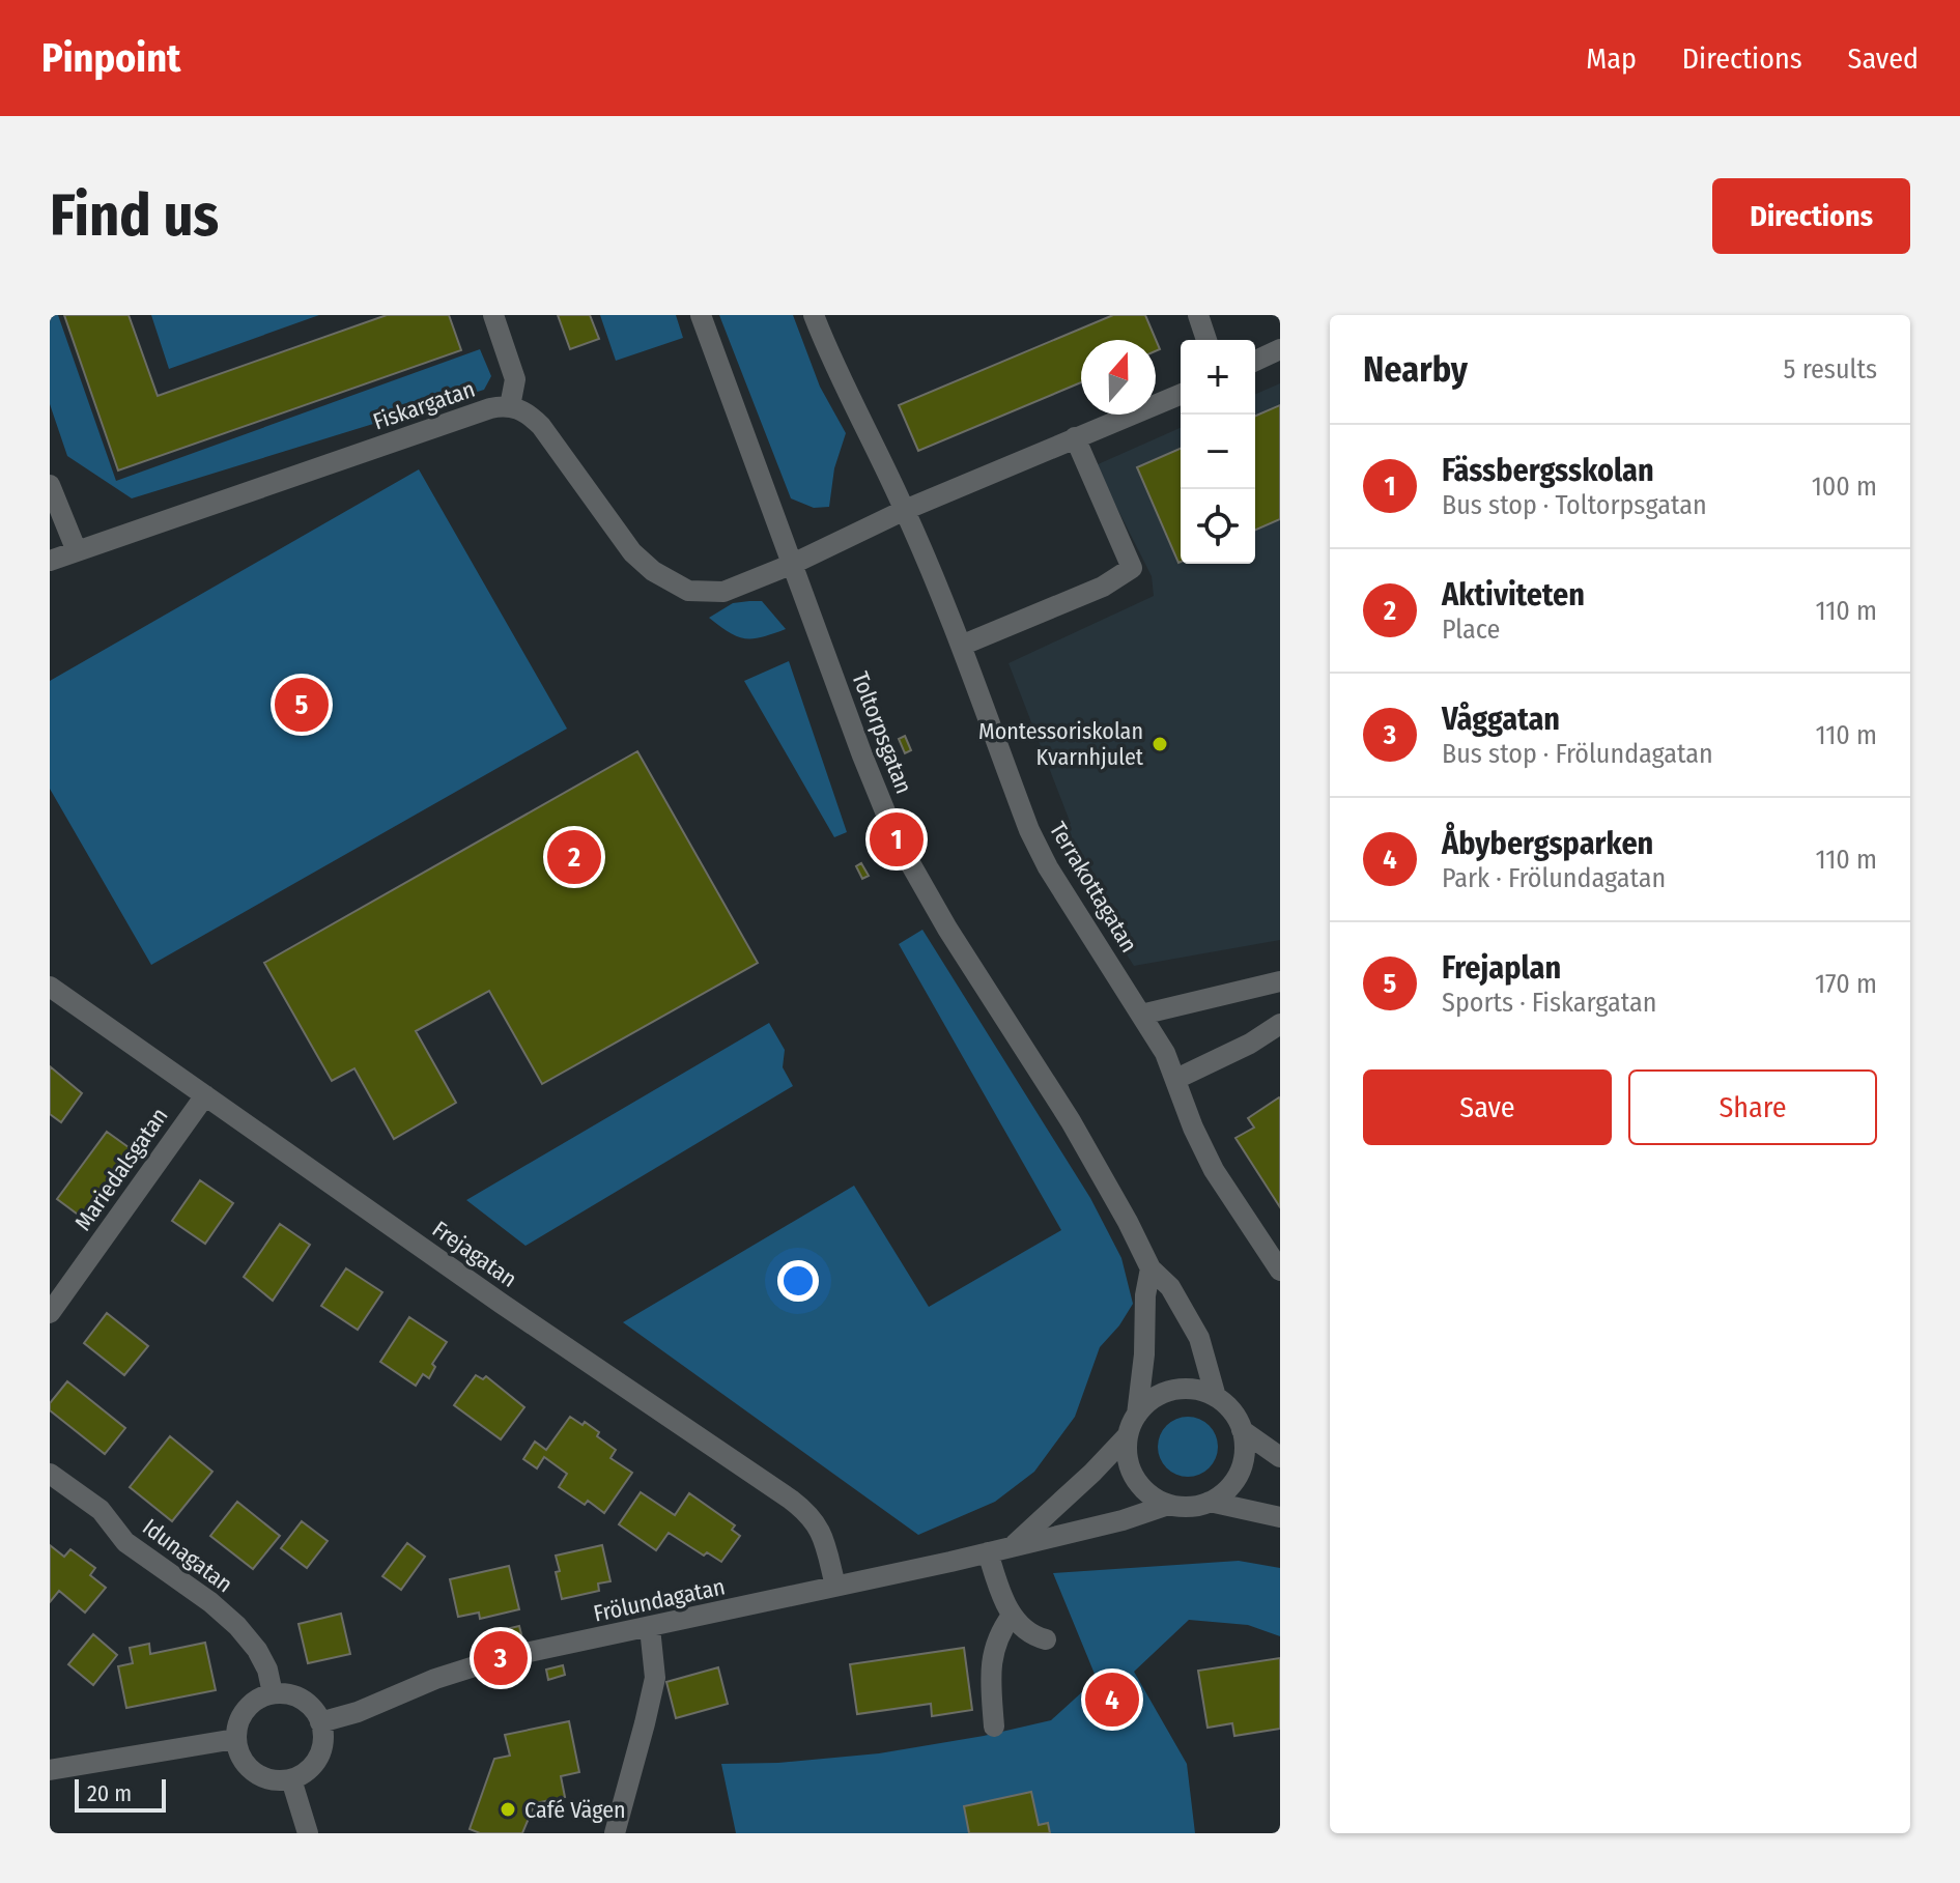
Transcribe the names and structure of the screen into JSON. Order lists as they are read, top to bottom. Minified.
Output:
{"streets":{"street":["Fiskargatan","Toltorpsgatan","Terrakottagatan","Mariedalsgatan","Frejagatan","Idunagatan","Frölundagatan"]},"crossings":[["Fiskargatan","Toltorpsgatan"],["Toltorpsgatan","Frölundagatan"],["Mariedalsgatan","Frejagatan"],["Frejagatan","Frölundagatan"],["Idunagatan","Frölundagatan"]],"places":["Montessoriskolan Kvarnhjulet","Café Vägen"],"scale_bar":"20 m","north":"top","page":{"header":"Pinpoint","nav":["Map","Directions","Saved"],"buttons":["Directions",["Save","Share"]],"title":"Find us","heading":["Nearby","5 results"],"map_buttons":["+","−"],"list":[{"mark":"1","name":"Fässbergsskolan","note":"Bus stop · Toltorpsgatan","value":"100 m"},{"mark":"2","name":"Aktiviteten","note":"Place","value":"110 m"},{"mark":"3","name":"Våggatan","note":"Bus stop · Frölundagatan","value":"110 m"},{"mark":"4","name":"Åbybergsparken","note":"Park · Frölundagatan","value":"110 m"},{"mark":"5","name":"Frejaplan","note":"Sports · Fiskargatan","value":"170 m"}],"pins":["5","1","2","3","4"],"scale":"20 m"}}
